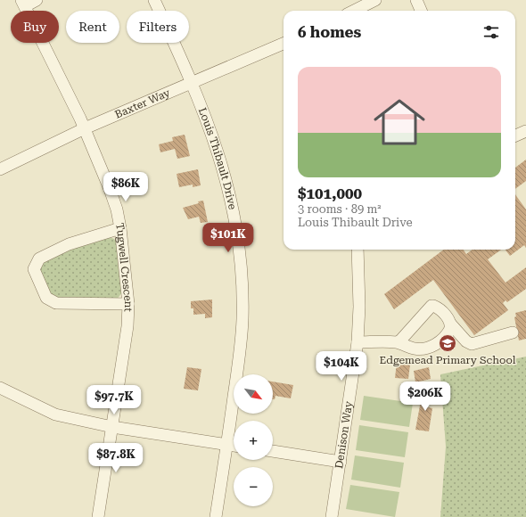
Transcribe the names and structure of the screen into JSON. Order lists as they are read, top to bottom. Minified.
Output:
{"streets":{"street":["Baxter Way","Louis Thibault Drive","Tugwell Crescent","Denison Way"]},"crossings":[["Baxter Way","Louis Thibault Drive"],["Baxter Way","Tugwell Crescent"]],"places":{"school or university":["Edgemead Primary School"]},"north":"bottom right","page":{"chip":["Buy","Rent","Filters"],"heading":"6 homes","list":[{"name":"$101,000","note":"3 rooms · 89 m² · Louis Thibault Drive"}],"price":["$86K","$101K","$104K","$206K","$97.7K","$87.8K"],"map_buttons":["+","−"]}}
